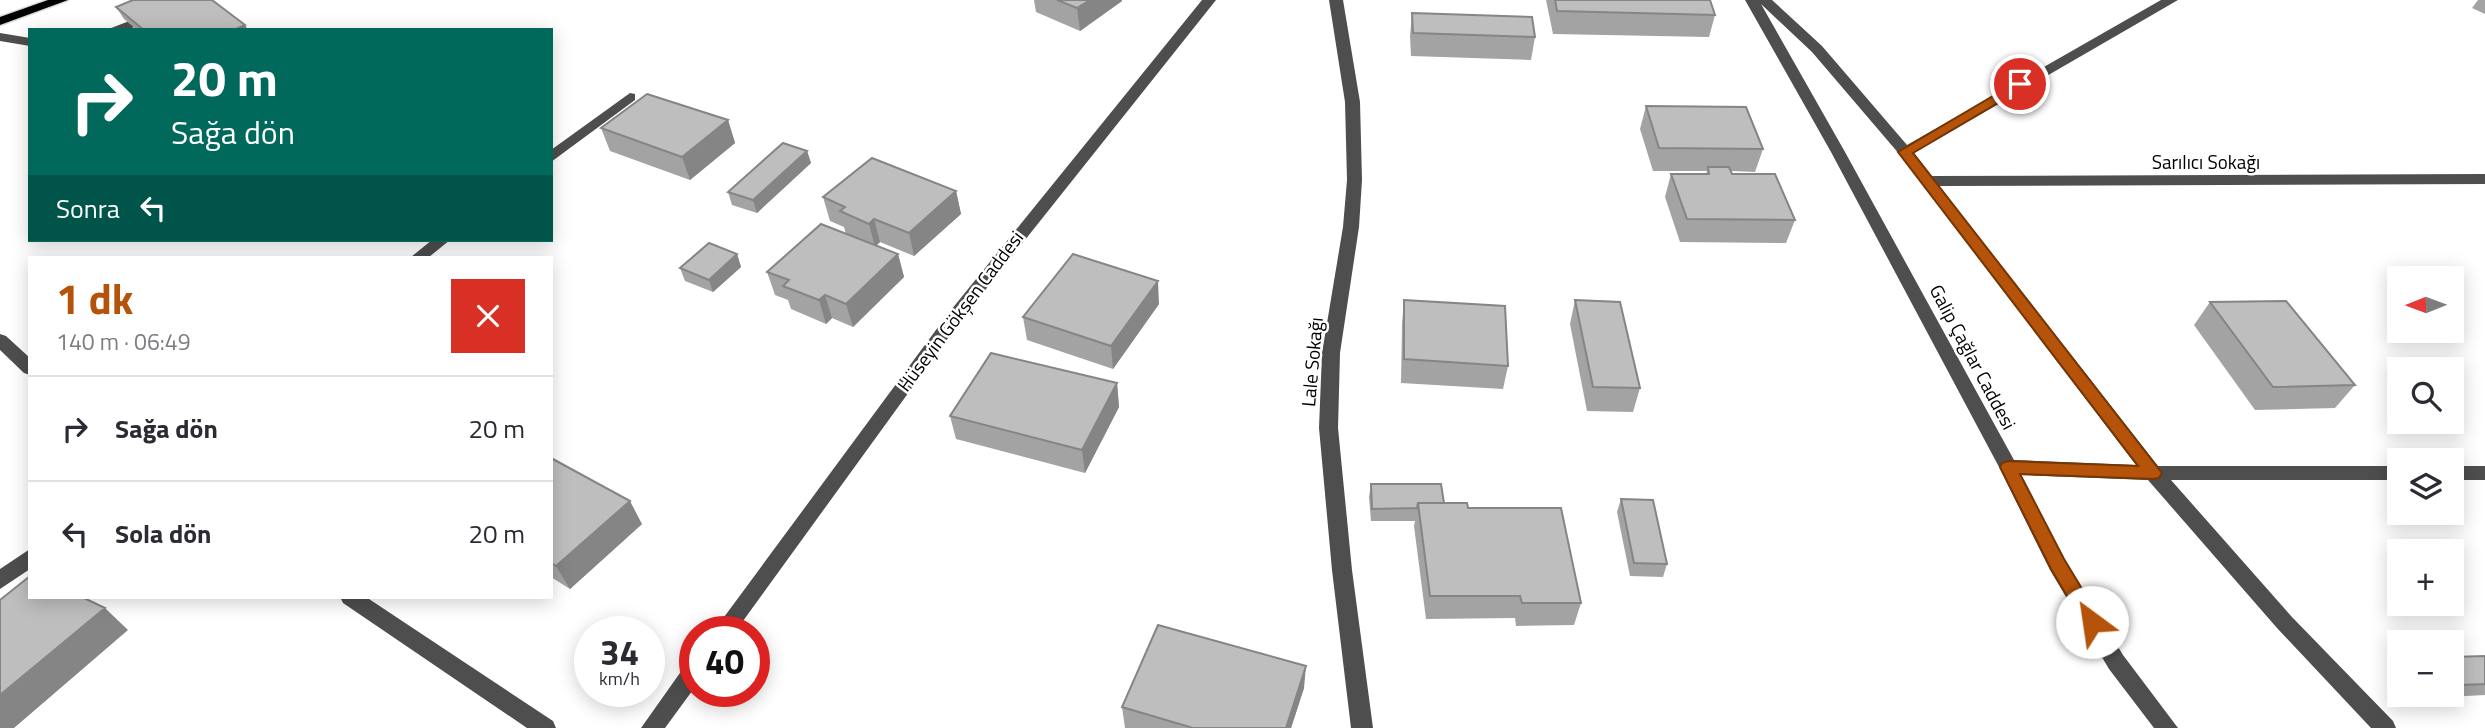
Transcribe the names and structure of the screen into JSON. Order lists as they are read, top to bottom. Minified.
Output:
{"streets":{"street":["Sarılıcı Sokağı","Hüseyin Gökşen Caddesi","Galip Çağlar Caddesi","Lale Sokağı"]},"north":"left","page":{"turn":["20 m","Sağa dön"],"then":"Sonra","heading":["1 dk","140 m · 06:49"],"map_buttons":["+","−"],"list":[{"name":"Sağa dön","value":"20 m"},{"name":"Sola dön","value":"20 m"}],"speed":"34 km/h","limit":"40"}}
